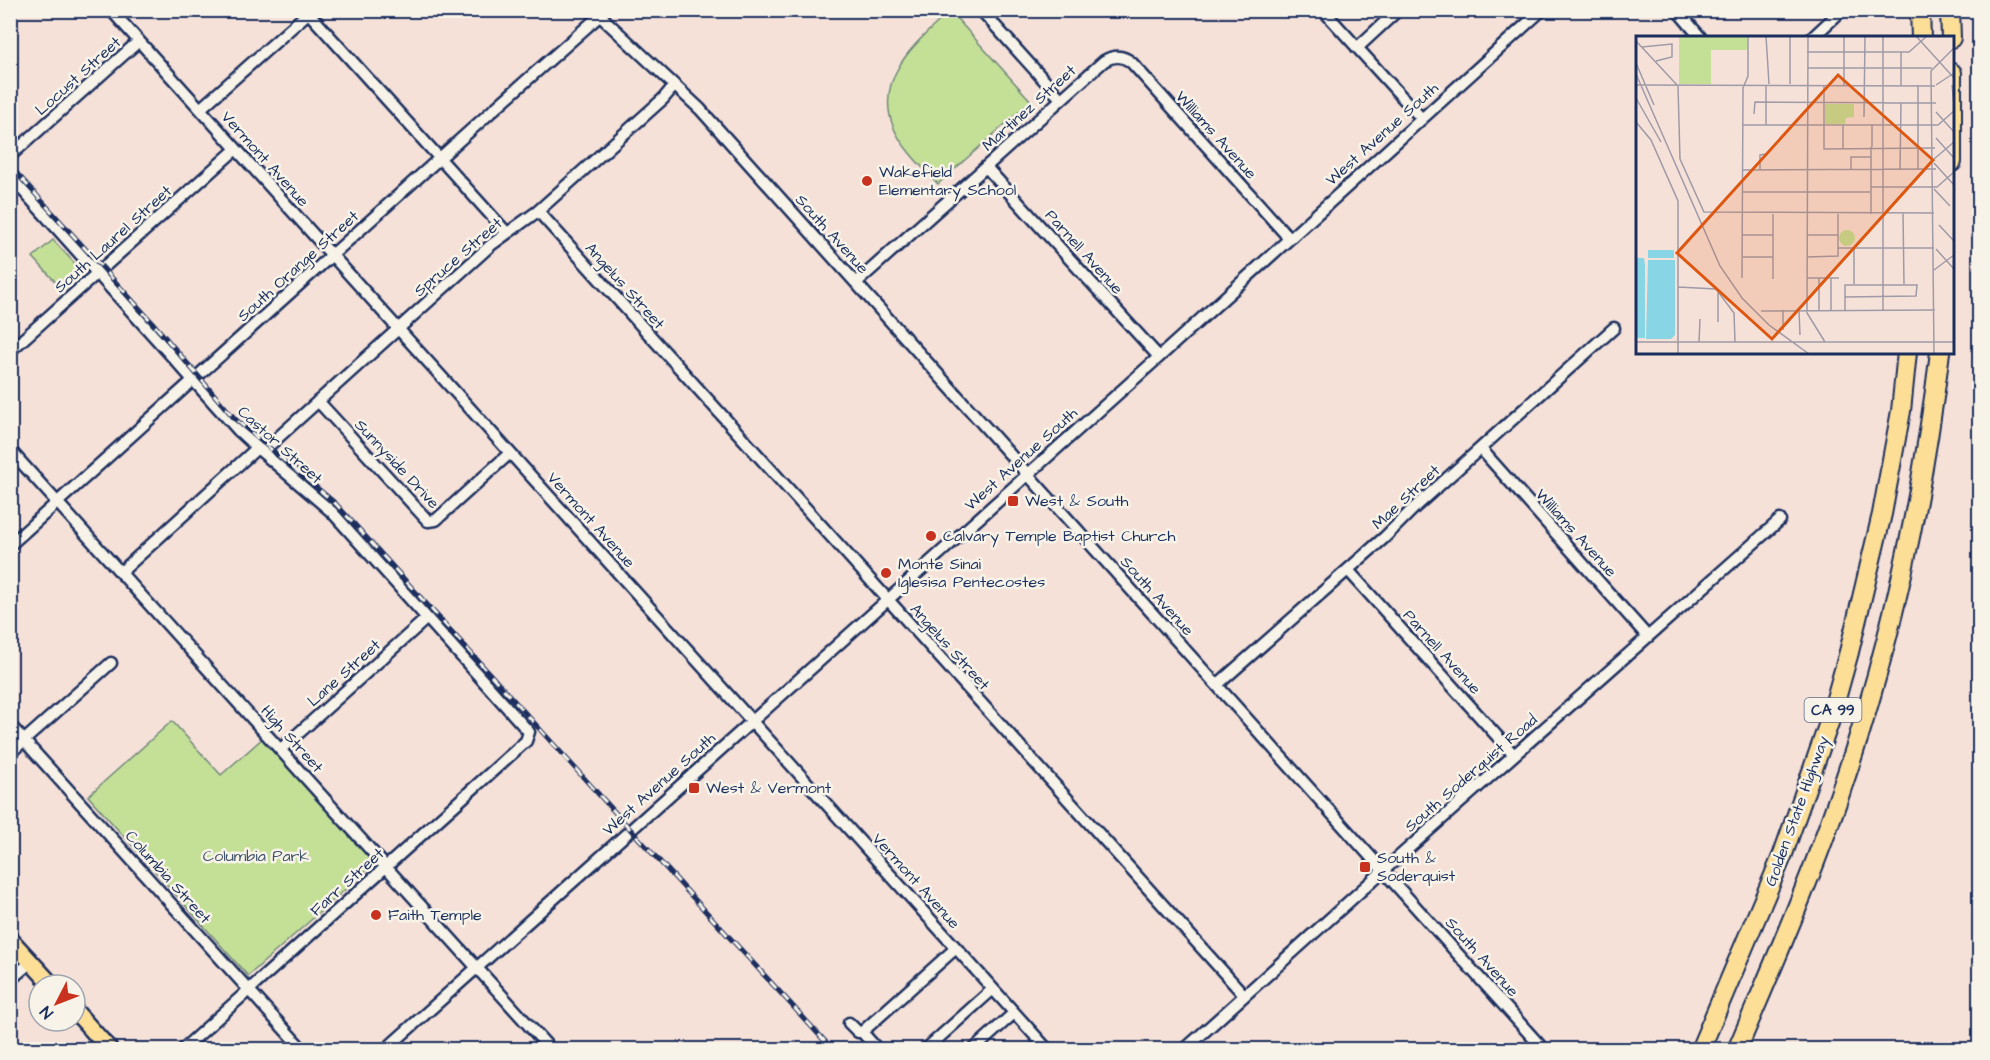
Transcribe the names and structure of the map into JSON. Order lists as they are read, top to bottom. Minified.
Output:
{"streets":{"highway":["CA 99","Golden State Highway"],"street":["Locust Street","Martinez Street","West Avenue South","Williams Avenue","Vermont Avenue","South Avenue","South Laurel Street","Parnell Avenue","Spruce Street","South Orange Street","Angelus Street","Castor Street","Sunnyside Drive","Mae Street","Lane Street","High Street","South Soderquist Road","Columbia Street","Farr Street"]},"crossings":[["Locust Street","Vermont Avenue"],["Martinez Street","Williams Avenue"],["Martinez Street","South Avenue"],["Martinez Street","Parnell Avenue"],["West Avenue South","Williams Avenue"],["West Avenue South","Vermont Avenue"],["West Avenue South","South Avenue"],["West Avenue South","Parnell Avenue"],["West Avenue South","Angelus Street"],["West Avenue South","High Street"],["Williams Avenue","Mae Street"],["Williams Avenue","South Soderquist Road"],["Vermont Avenue","South Laurel Street"],["Vermont Avenue","Spruce Street"],["Vermont Avenue","South Orange Street"],["Vermont Avenue","Sunnyside Drive"],["South Avenue","Spruce Street"],["South Avenue","South Orange Street"],["South Avenue","Mae Street"],["South Avenue","South Soderquist Road"],["South Laurel Street","Castor Street"],["Parnell Avenue","Mae Street"],["Parnell Avenue","South Soderquist Road"],["Spruce Street","Angelus Street"],["Spruce Street","Castor Street"],["Spruce Street","Sunnyside Drive"],["Spruce Street","High Street"],["South Orange Street","Castor Street"],["South Orange Street","High Street"],["Angelus Street","South Soderquist Road"],["Castor Street","Lane Street"],["Castor Street","Farr Street"],["Lane Street","High Street"],["High Street","Farr Street"],["Columbia Street","Farr Street"]],"parks":["Columbia Park"],"places":{"other":["Wakefield Elementary School","Calvary Temple Baptist Church","Monte Sinai Iglesisa Pentecostes","Faith Temple"],"transit":["West & South","West & Vermont","South & Soderquist"]},"north":"bottom left"}
